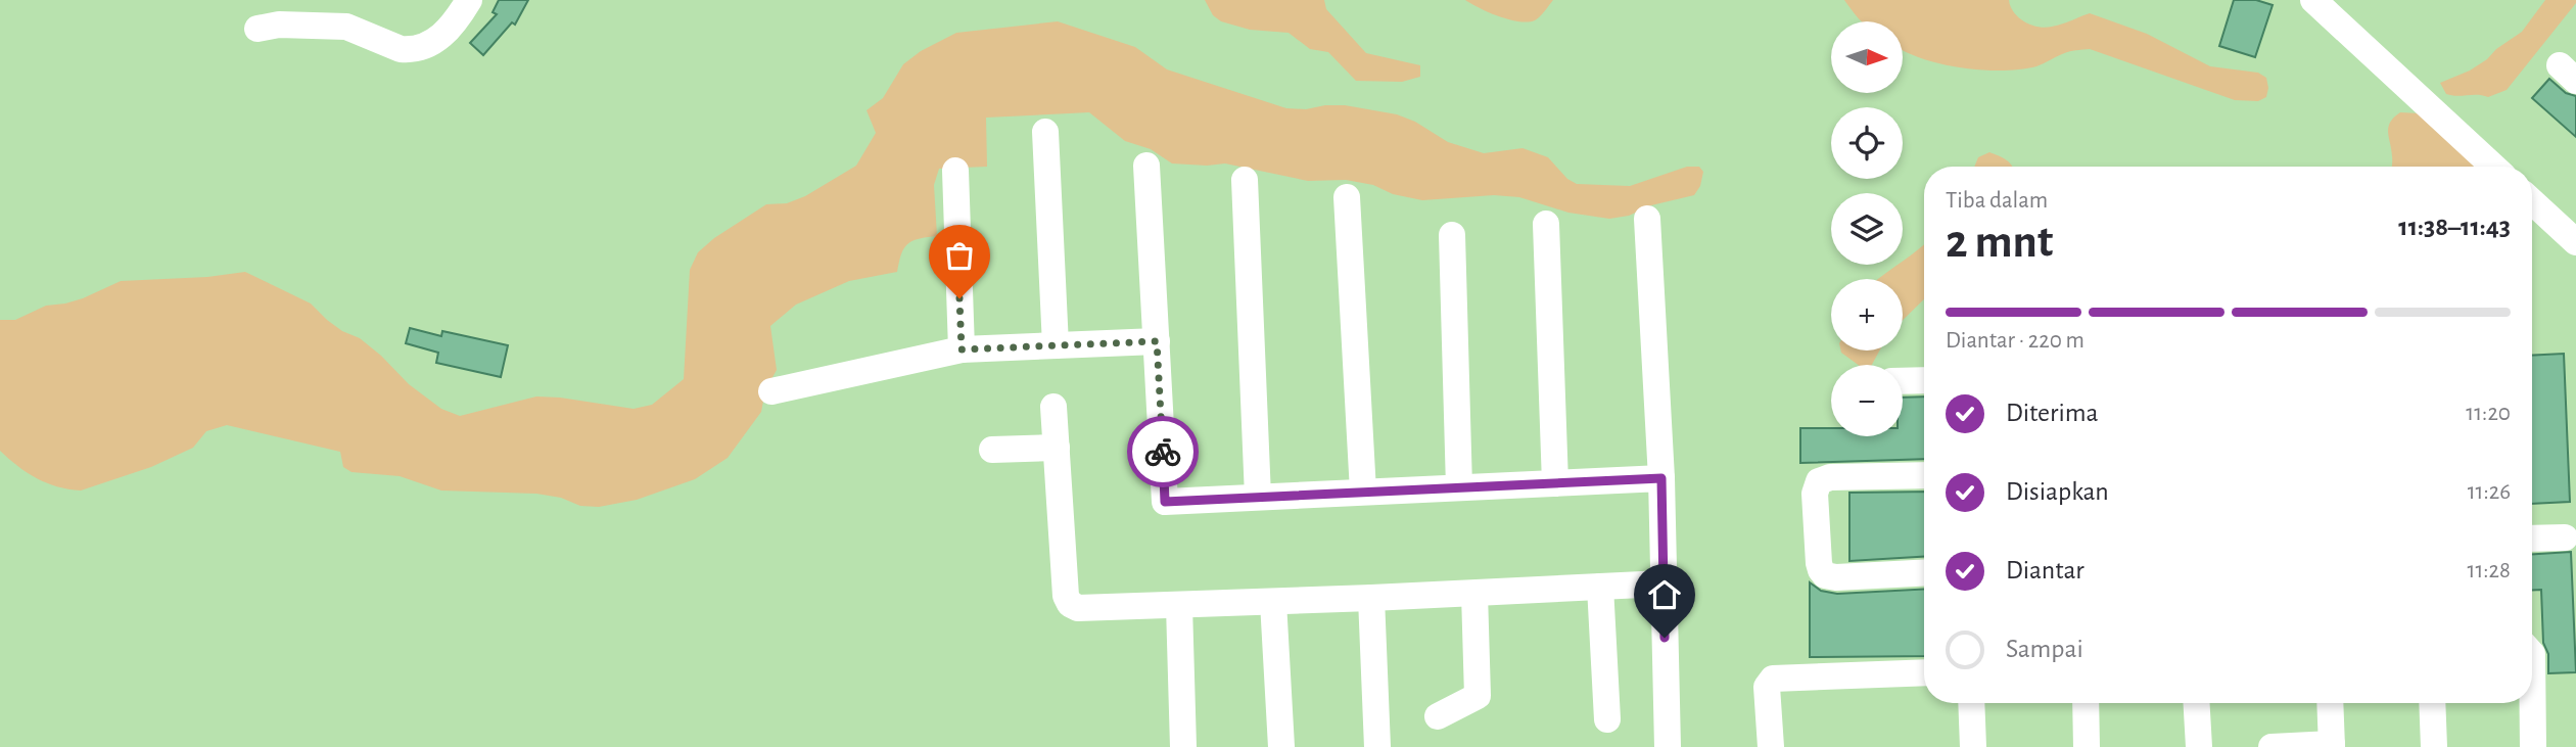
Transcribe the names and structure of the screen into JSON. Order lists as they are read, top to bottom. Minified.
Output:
{"north":"right","page":{"map_buttons":["+","−"],"heading":["2 mnt","Tiba dalam","11:38–11:43"],"bar":"Diantar · 220 m","list":[["Diterima","11:20"],["Disiapkan","11:26"],["Diantar","11:28"],"Sampai"]}}
